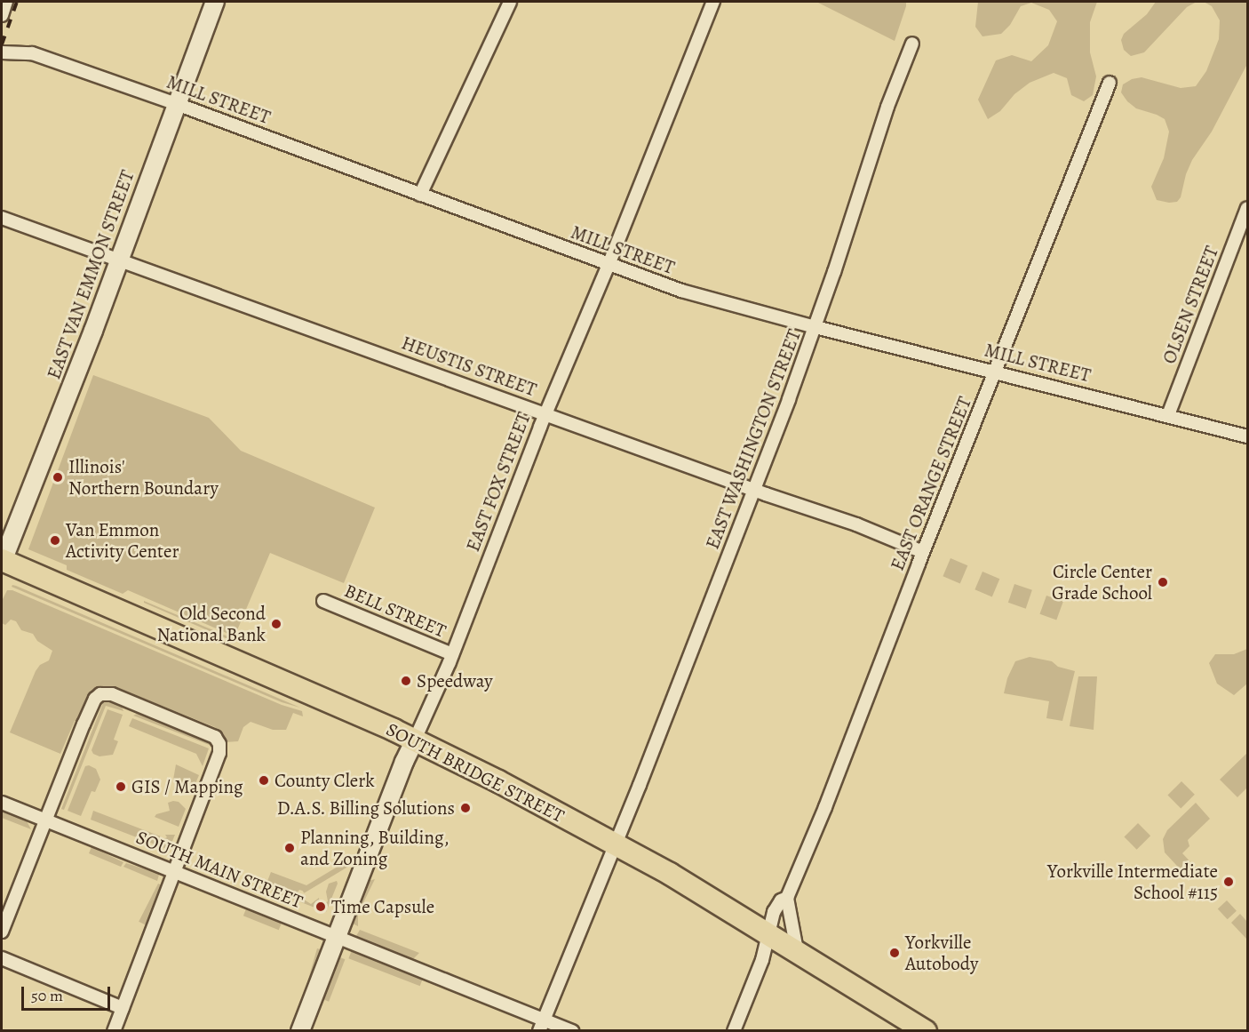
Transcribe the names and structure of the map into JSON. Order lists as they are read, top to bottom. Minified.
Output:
{"streets":{"highway":["SOUTH BRIDGE STREET"],"street":["MILL STREET","EAST VAN EMMON STREET","OLSEN STREET","HEUSTIS STREET","EAST WASHINGTON STREET","EAST FOX STREET","EAST ORANGE STREET","BELL STREET","SOUTH MAIN STREET"]},"crossings":[["MILL STREET","EAST VAN EMMON STREET"],["MILL STREET","OLSEN STREET"],["MILL STREET","EAST WASHINGTON STREET"],["MILL STREET","EAST FOX STREET"],["MILL STREET","EAST ORANGE STREET"],["EAST VAN EMMON STREET","HEUSTIS STREET"],["EAST VAN EMMON STREET","SOUTH BRIDGE STREET"],["HEUSTIS STREET","EAST WASHINGTON STREET"],["HEUSTIS STREET","EAST FOX STREET"],["HEUSTIS STREET","EAST ORANGE STREET"],["EAST WASHINGTON STREET","SOUTH BRIDGE STREET"],["EAST WASHINGTON STREET","SOUTH MAIN STREET"],["EAST FOX STREET","BELL STREET"],["EAST FOX STREET","SOUTH BRIDGE STREET"],["EAST ORANGE STREET","SOUTH BRIDGE STREET"]],"places":["Illinois' Northern Boundary","Van Emmon Activity Center","Circle Center Grade School","Old Second National Bank","Speedway","County Clerk","GIS / Mapping","D.A.S. Billing Solutions","Planning, Building, and Zoning","Yorkville Intermediate School #115","Time Capsule","Yorkville Autobody"],"scale_bar":"50 m"}
